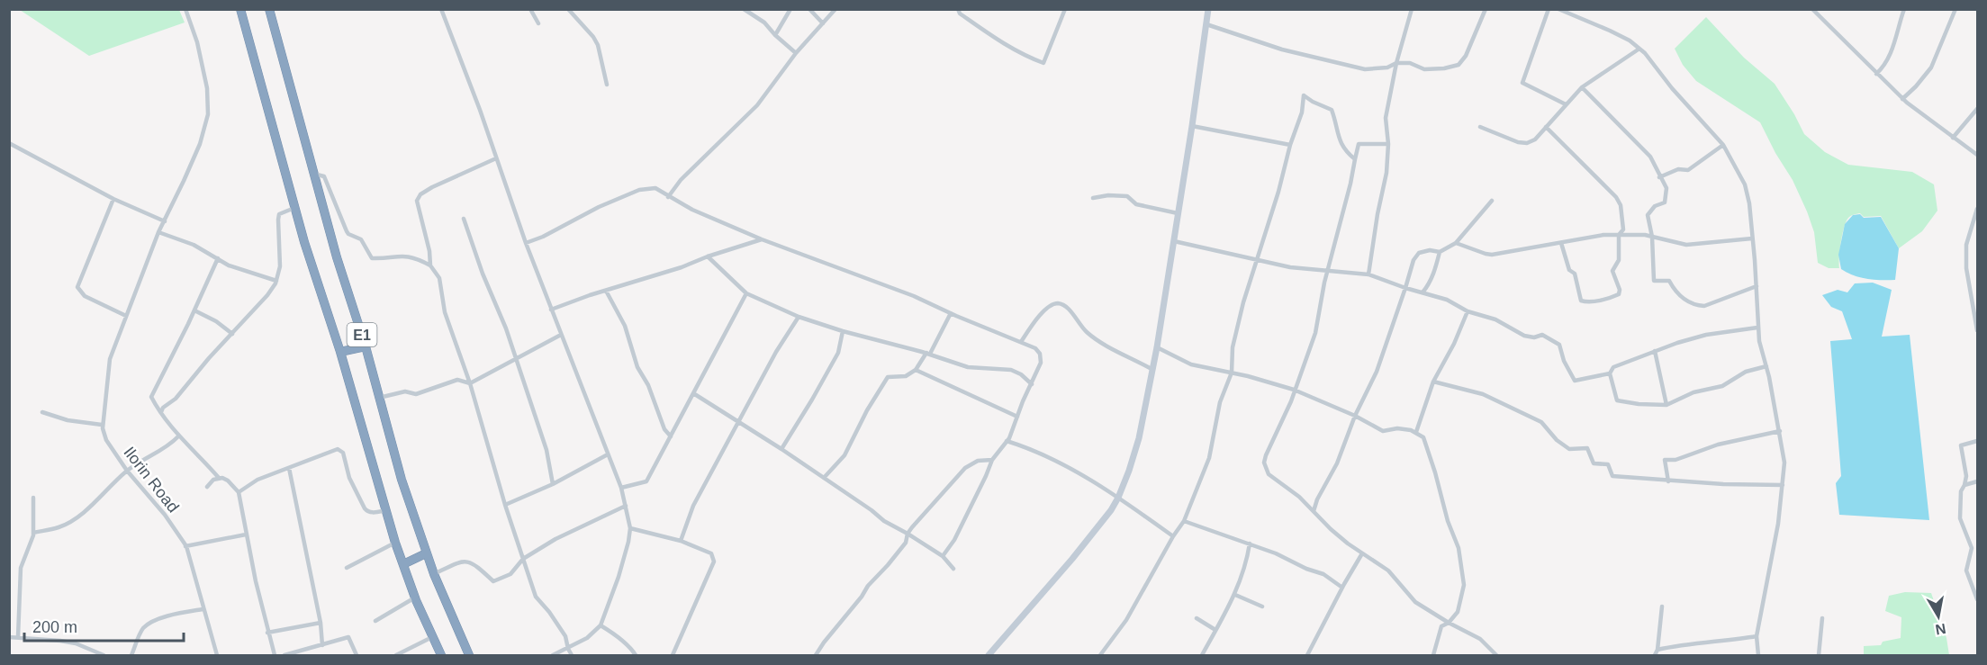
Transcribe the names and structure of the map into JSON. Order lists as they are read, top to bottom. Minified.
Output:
{"streets":{"highway":["E1"],"street":["Ilorin Road"]},"scale_bar":"200 m","north":"bottom"}
